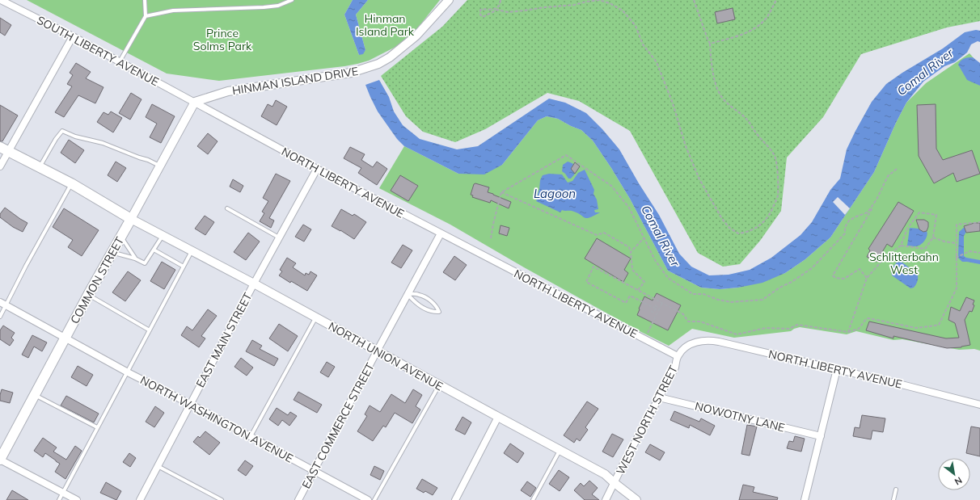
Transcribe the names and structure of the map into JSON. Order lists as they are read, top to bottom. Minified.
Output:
{"streets":{"main road":["COMMON STREET"],"street":["SOUTH LIBERTY AVENUE","HINMAN ISLAND DRIVE","NORTH LIBERTY AVENUE","EAST MAIN STREET","NORTH UNION AVENUE","NOWOTNY LANE","NORTH WASHINGTON AVENUE","WEST NORTH STREET","EAST COMMERCE STREET"]},"crossings":[["SOUTH LIBERTY AVENUE","HINMAN ISLAND DRIVE"],["SOUTH LIBERTY AVENUE","NORTH LIBERTY AVENUE"],["SOUTH LIBERTY AVENUE","COMMON STREET"],["HINMAN ISLAND DRIVE","NORTH LIBERTY AVENUE"],["HINMAN ISLAND DRIVE","COMMON STREET"],["NORTH LIBERTY AVENUE","COMMON STREET"],["NORTH LIBERTY AVENUE","EAST MAIN STREET"],["NORTH LIBERTY AVENUE","WEST NORTH STREET"],["NORTH LIBERTY AVENUE","EAST COMMERCE STREET"],["COMMON STREET","NORTH UNION AVENUE"],["COMMON STREET","NORTH WASHINGTON AVENUE"],["EAST MAIN STREET","NORTH UNION AVENUE"],["EAST MAIN STREET","NORTH WASHINGTON AVENUE"],["NORTH UNION AVENUE","WEST NORTH STREET"],["NORTH UNION AVENUE","EAST COMMERCE STREET"],["NOWOTNY LANE","WEST NORTH STREET"],["NORTH WASHINGTON AVENUE","EAST COMMERCE STREET"]],"water":["Comal River","Lagoon"],"parks":["Hinman Island Park","Prince Solms Park","Schlitterbahn West"],"north":"bottom right"}
